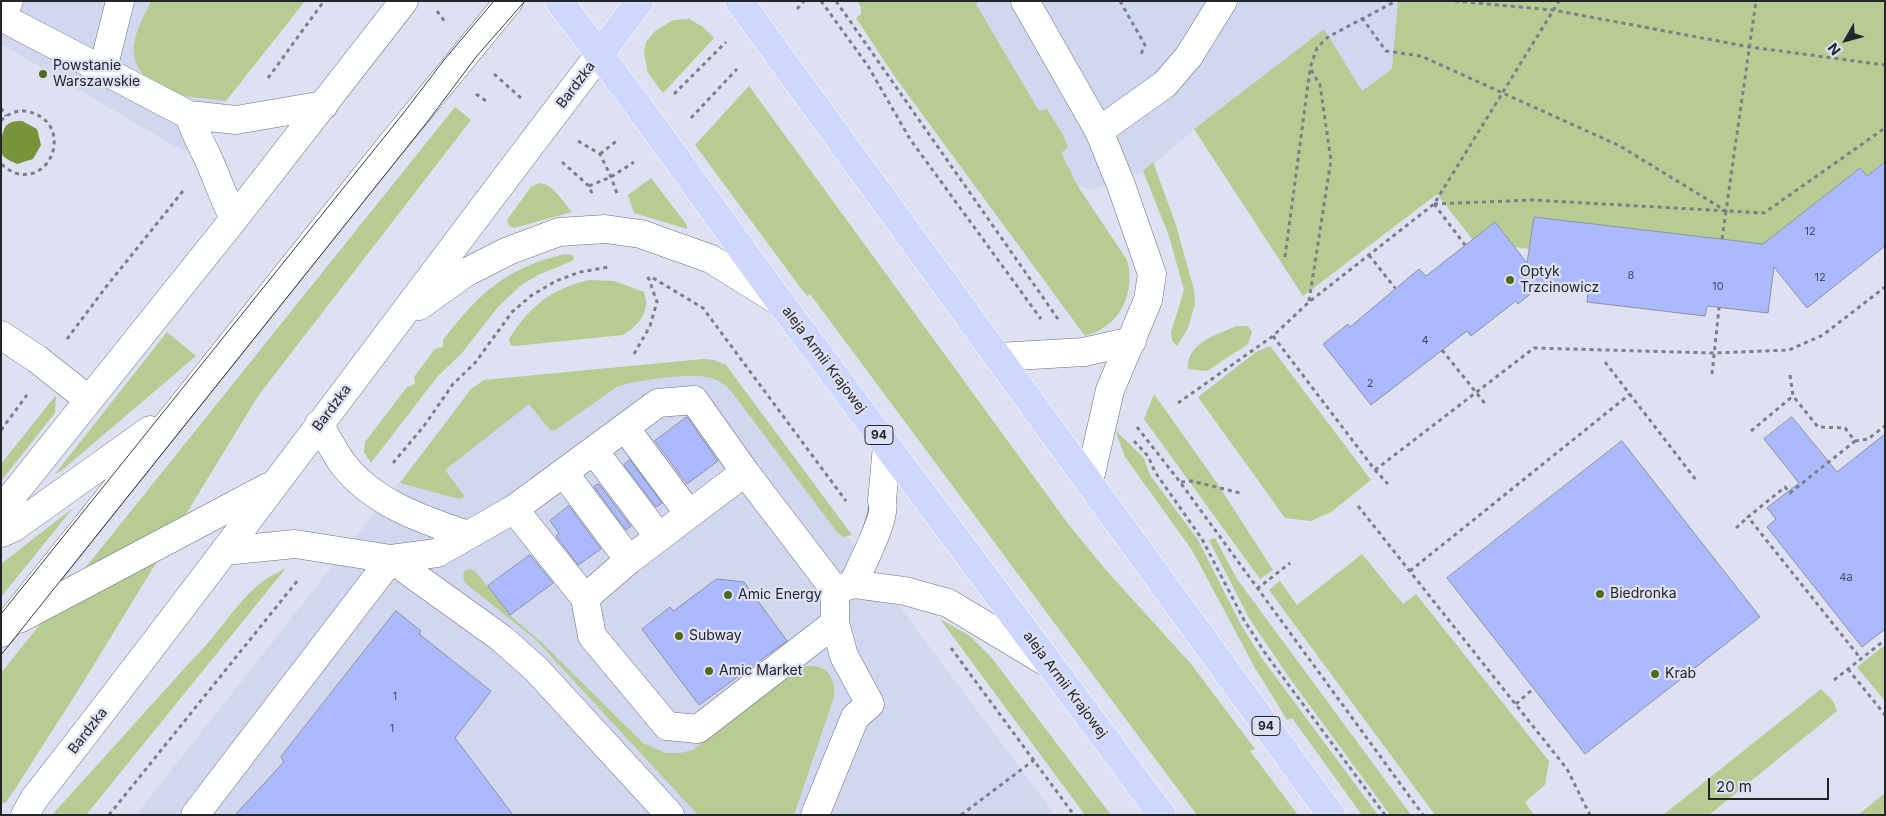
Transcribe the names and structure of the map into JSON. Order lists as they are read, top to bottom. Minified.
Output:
{"streets":{"main road":["Bardzka","aleja Armii Krajowej","94"]},"crossings":[["Bardzka","aleja Armii Krajowej"]],"places":["Powstanie Warszawskie","Optyk Trzcinowicz","Biedronka","Amic Energy","Subway","Amic Market","Krab"],"house_numbers":["12","8","12","10","4","2","4a","1","1"],"scale_bar":"20 m","north":"bottom left"}
